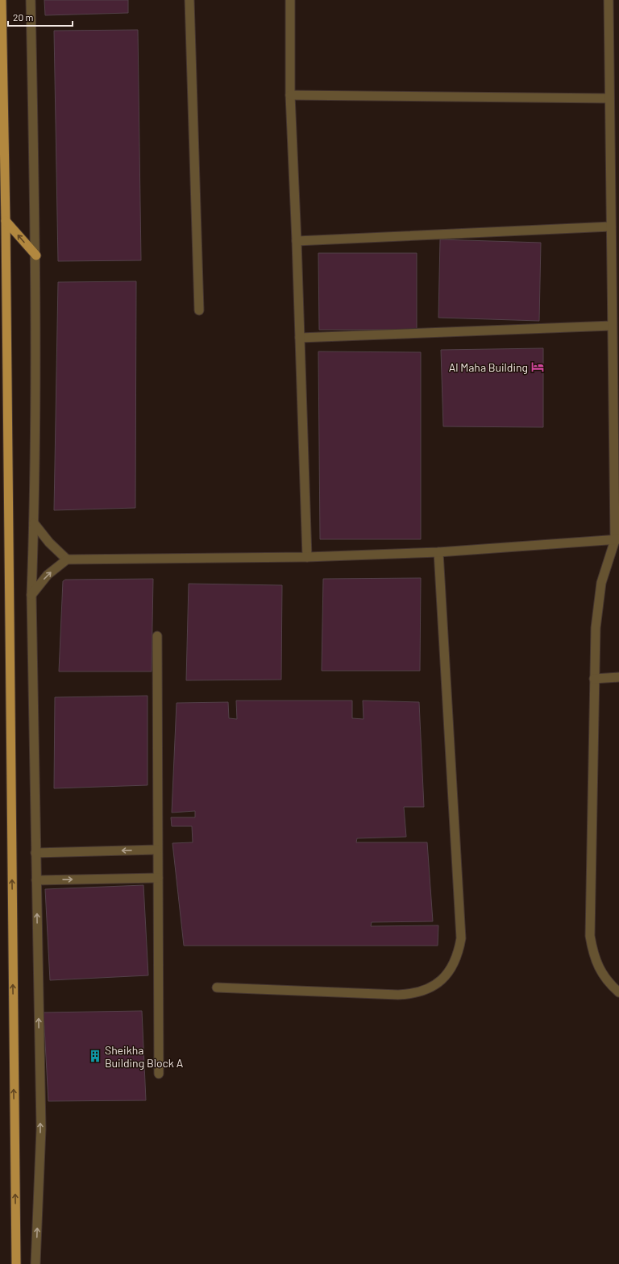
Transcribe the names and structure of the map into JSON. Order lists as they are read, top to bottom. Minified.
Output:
{"places":{"hotel":["Al Maha Building"],"building":["Sheikha Building Block A"]},"scale_bar":"20 m"}
